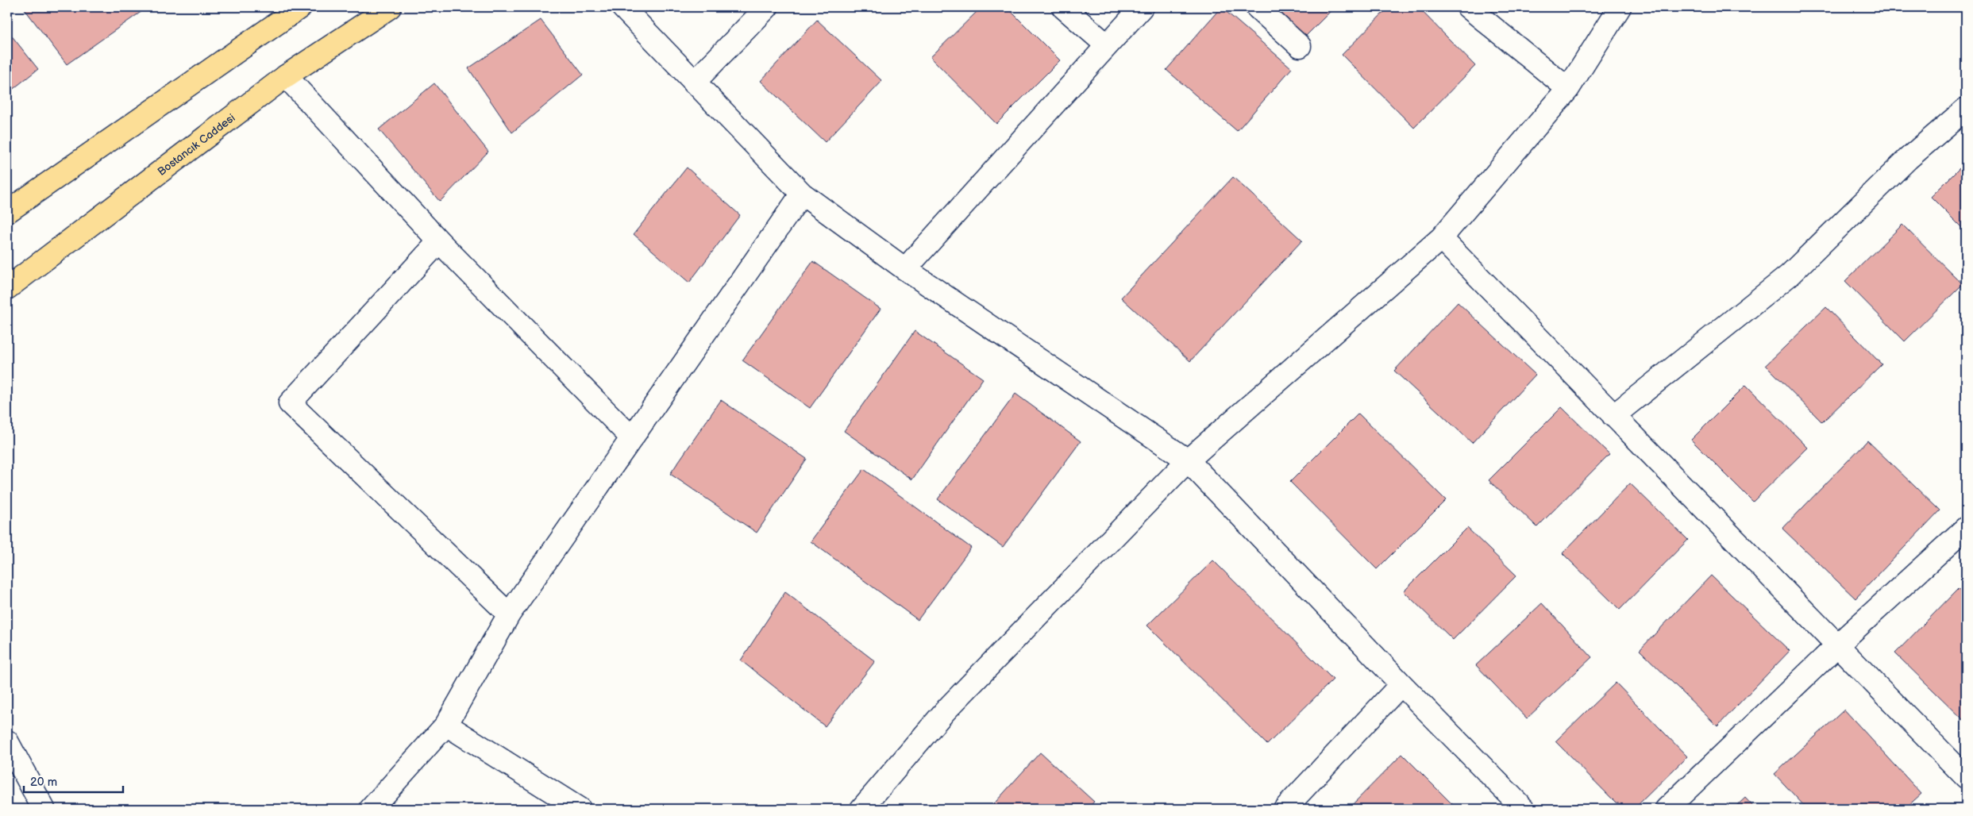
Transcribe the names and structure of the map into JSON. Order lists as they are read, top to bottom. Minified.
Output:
{"streets":{"main road":["Bostancık Caddesi"]},"scale_bar":"20 m"}
